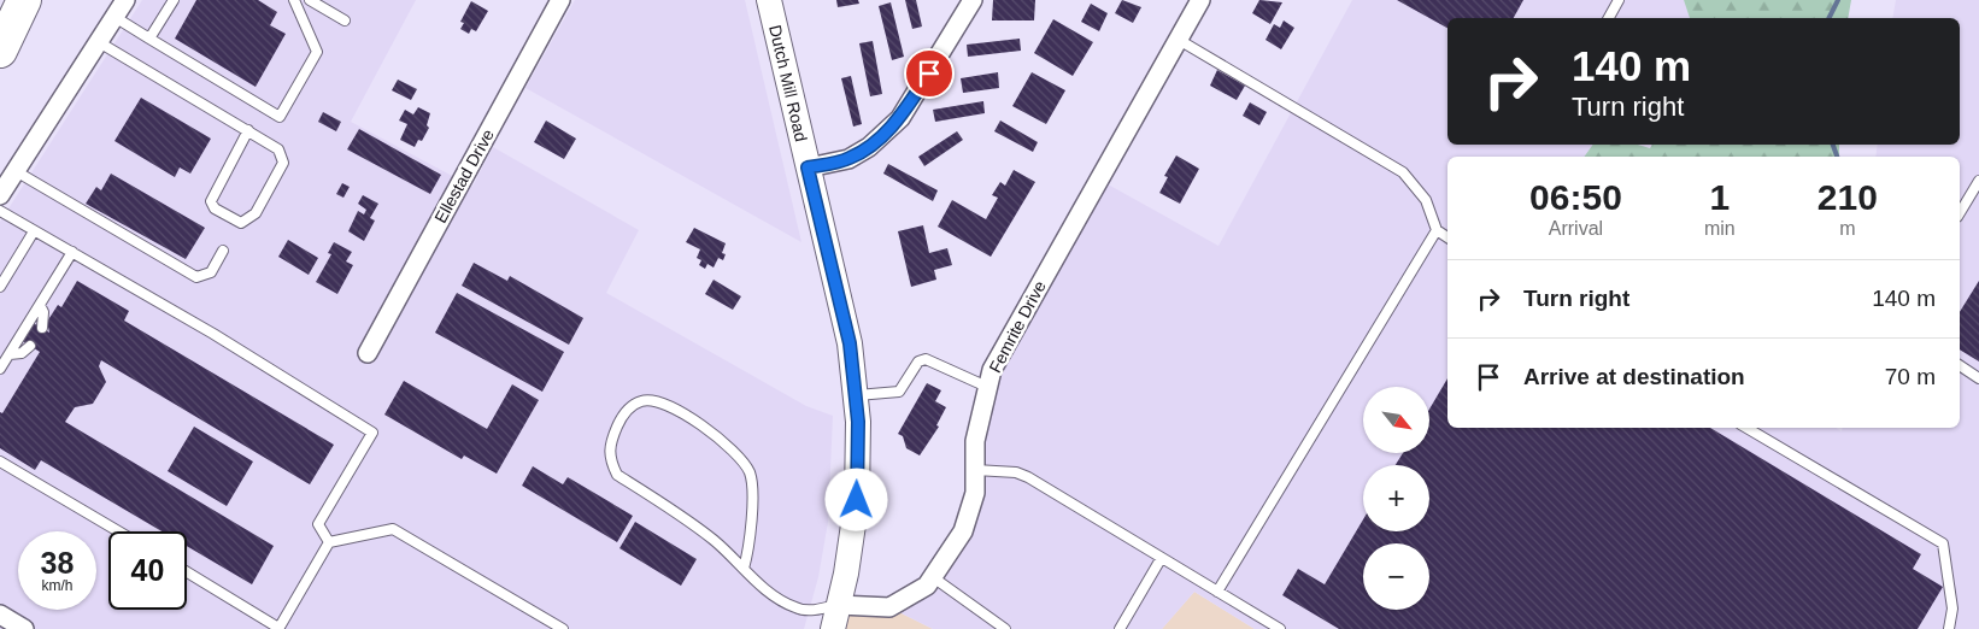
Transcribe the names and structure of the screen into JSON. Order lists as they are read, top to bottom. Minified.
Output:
{"streets":{"street":["Dutch Mill Road","Ellestad Drive","Femrite Drive"]},"crossings":[["Dutch Mill Road","Femrite Drive"]],"north":"bottom right","page":{"turn":["140 m","Turn right"],"eta":["06:50","Arrival","1","min","210","m"],"list":[{"name":"Turn right","value":"140 m"},{"name":"Arrive at destination","value":"70 m"}],"map_buttons":["+","−"],"speed":"38 km/h","limit":"40"}}
